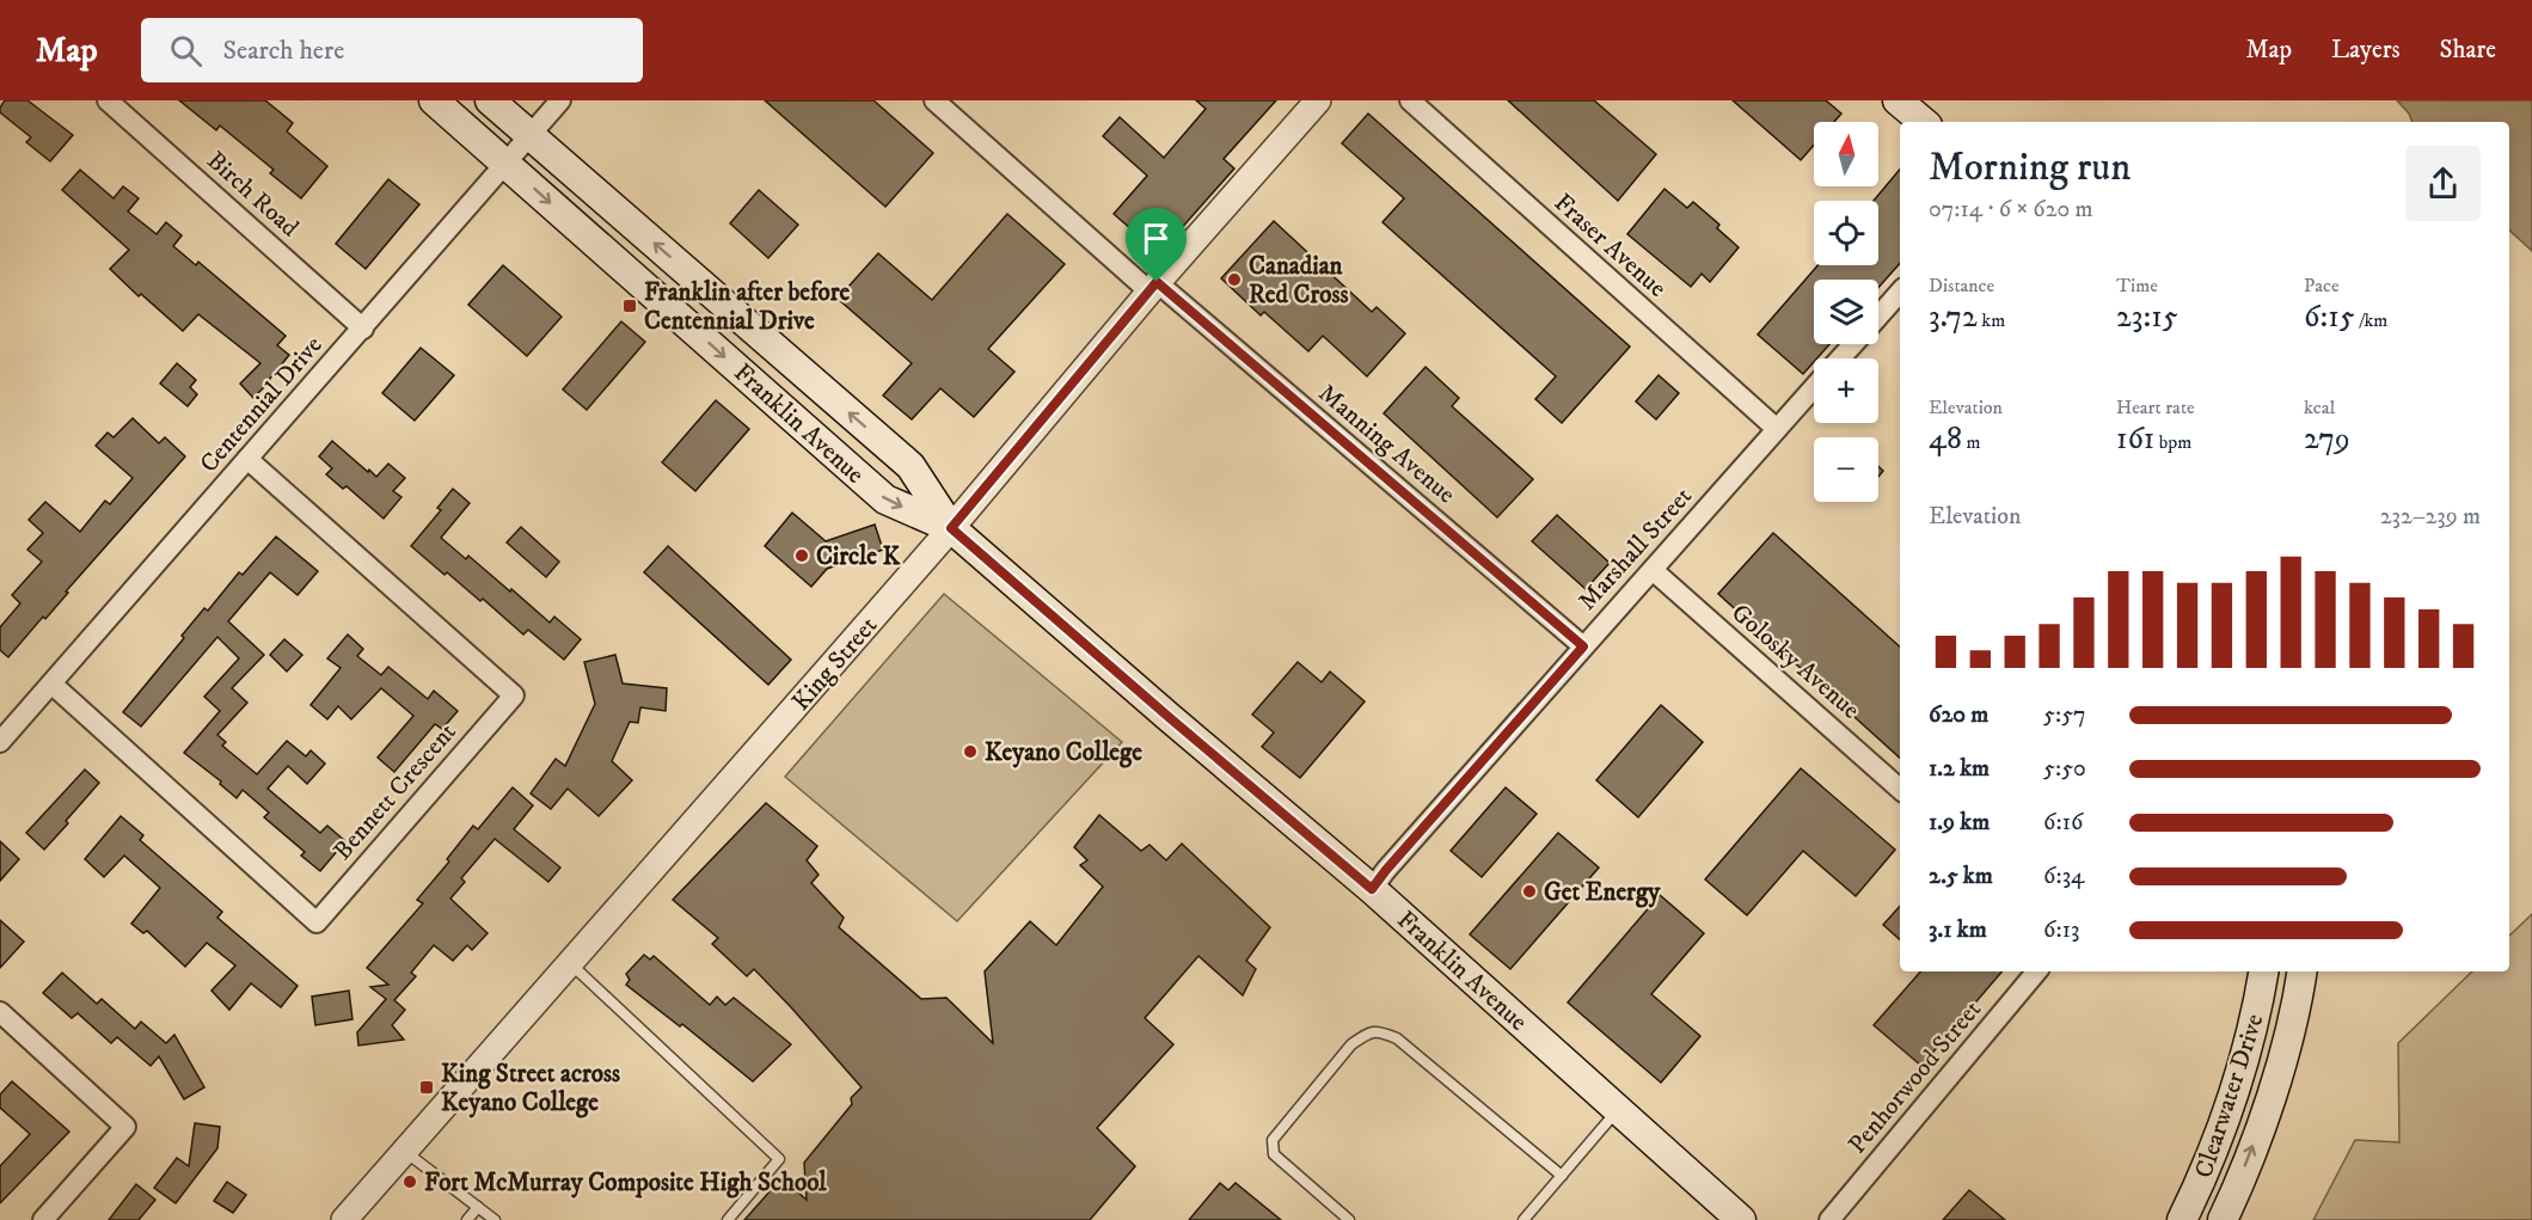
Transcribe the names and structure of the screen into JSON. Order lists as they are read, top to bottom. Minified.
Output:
{"streets":{"main road":["Franklin Avenue","Clearwater Drive"],"street":["Birch Road","Fraser Avenue","Centennial Drive","Manning Avenue","Marshall Street","Golosky Avenue","King Street","Bennett Crescent","Penhorwood Street"]},"crossings":[["Birch Road","Centennial Drive"],["Fraser Avenue","Marshall Street"],["Centennial Drive","Franklin Avenue"],["Centennial Drive","Bennett Crescent"],["Franklin Avenue","Marshall Street"],["Franklin Avenue","King Street"],["Manning Avenue","Marshall Street"],["Manning Avenue","King Street"],["Marshall Street","Golosky Avenue"]],"places":{"other":["Canadian Red Cross","Circle K","Keyano College","Get Energy","Fort McMurray Composite High School"],"transit":["Franklin after before Centennial Drive","King Street across Keyano College"]},"north":"top","page":{"header":"Map","search":"Search here","nav":["Map","Layers","Share"],"map_buttons":["+","−"],"heading":["Morning run","07:14 · 6 × 620 m"],"stats":[["Distance","3.72 km"],["Time","23:15"],["Pace","6:15 /km"],["Elevation","48 m"],["Heart rate","161 bpm"],["kcal","279"]],"chart":["Elevation","232–239 m"],"list":[{"name":"620 m","note":"5:57"},{"name":"1.2 km","note":"5:50"},{"name":"1.9 km","note":"6:16"},{"name":"2.5 km","note":"6:34"},{"name":"3.1 km","note":"6:13"}]}}
